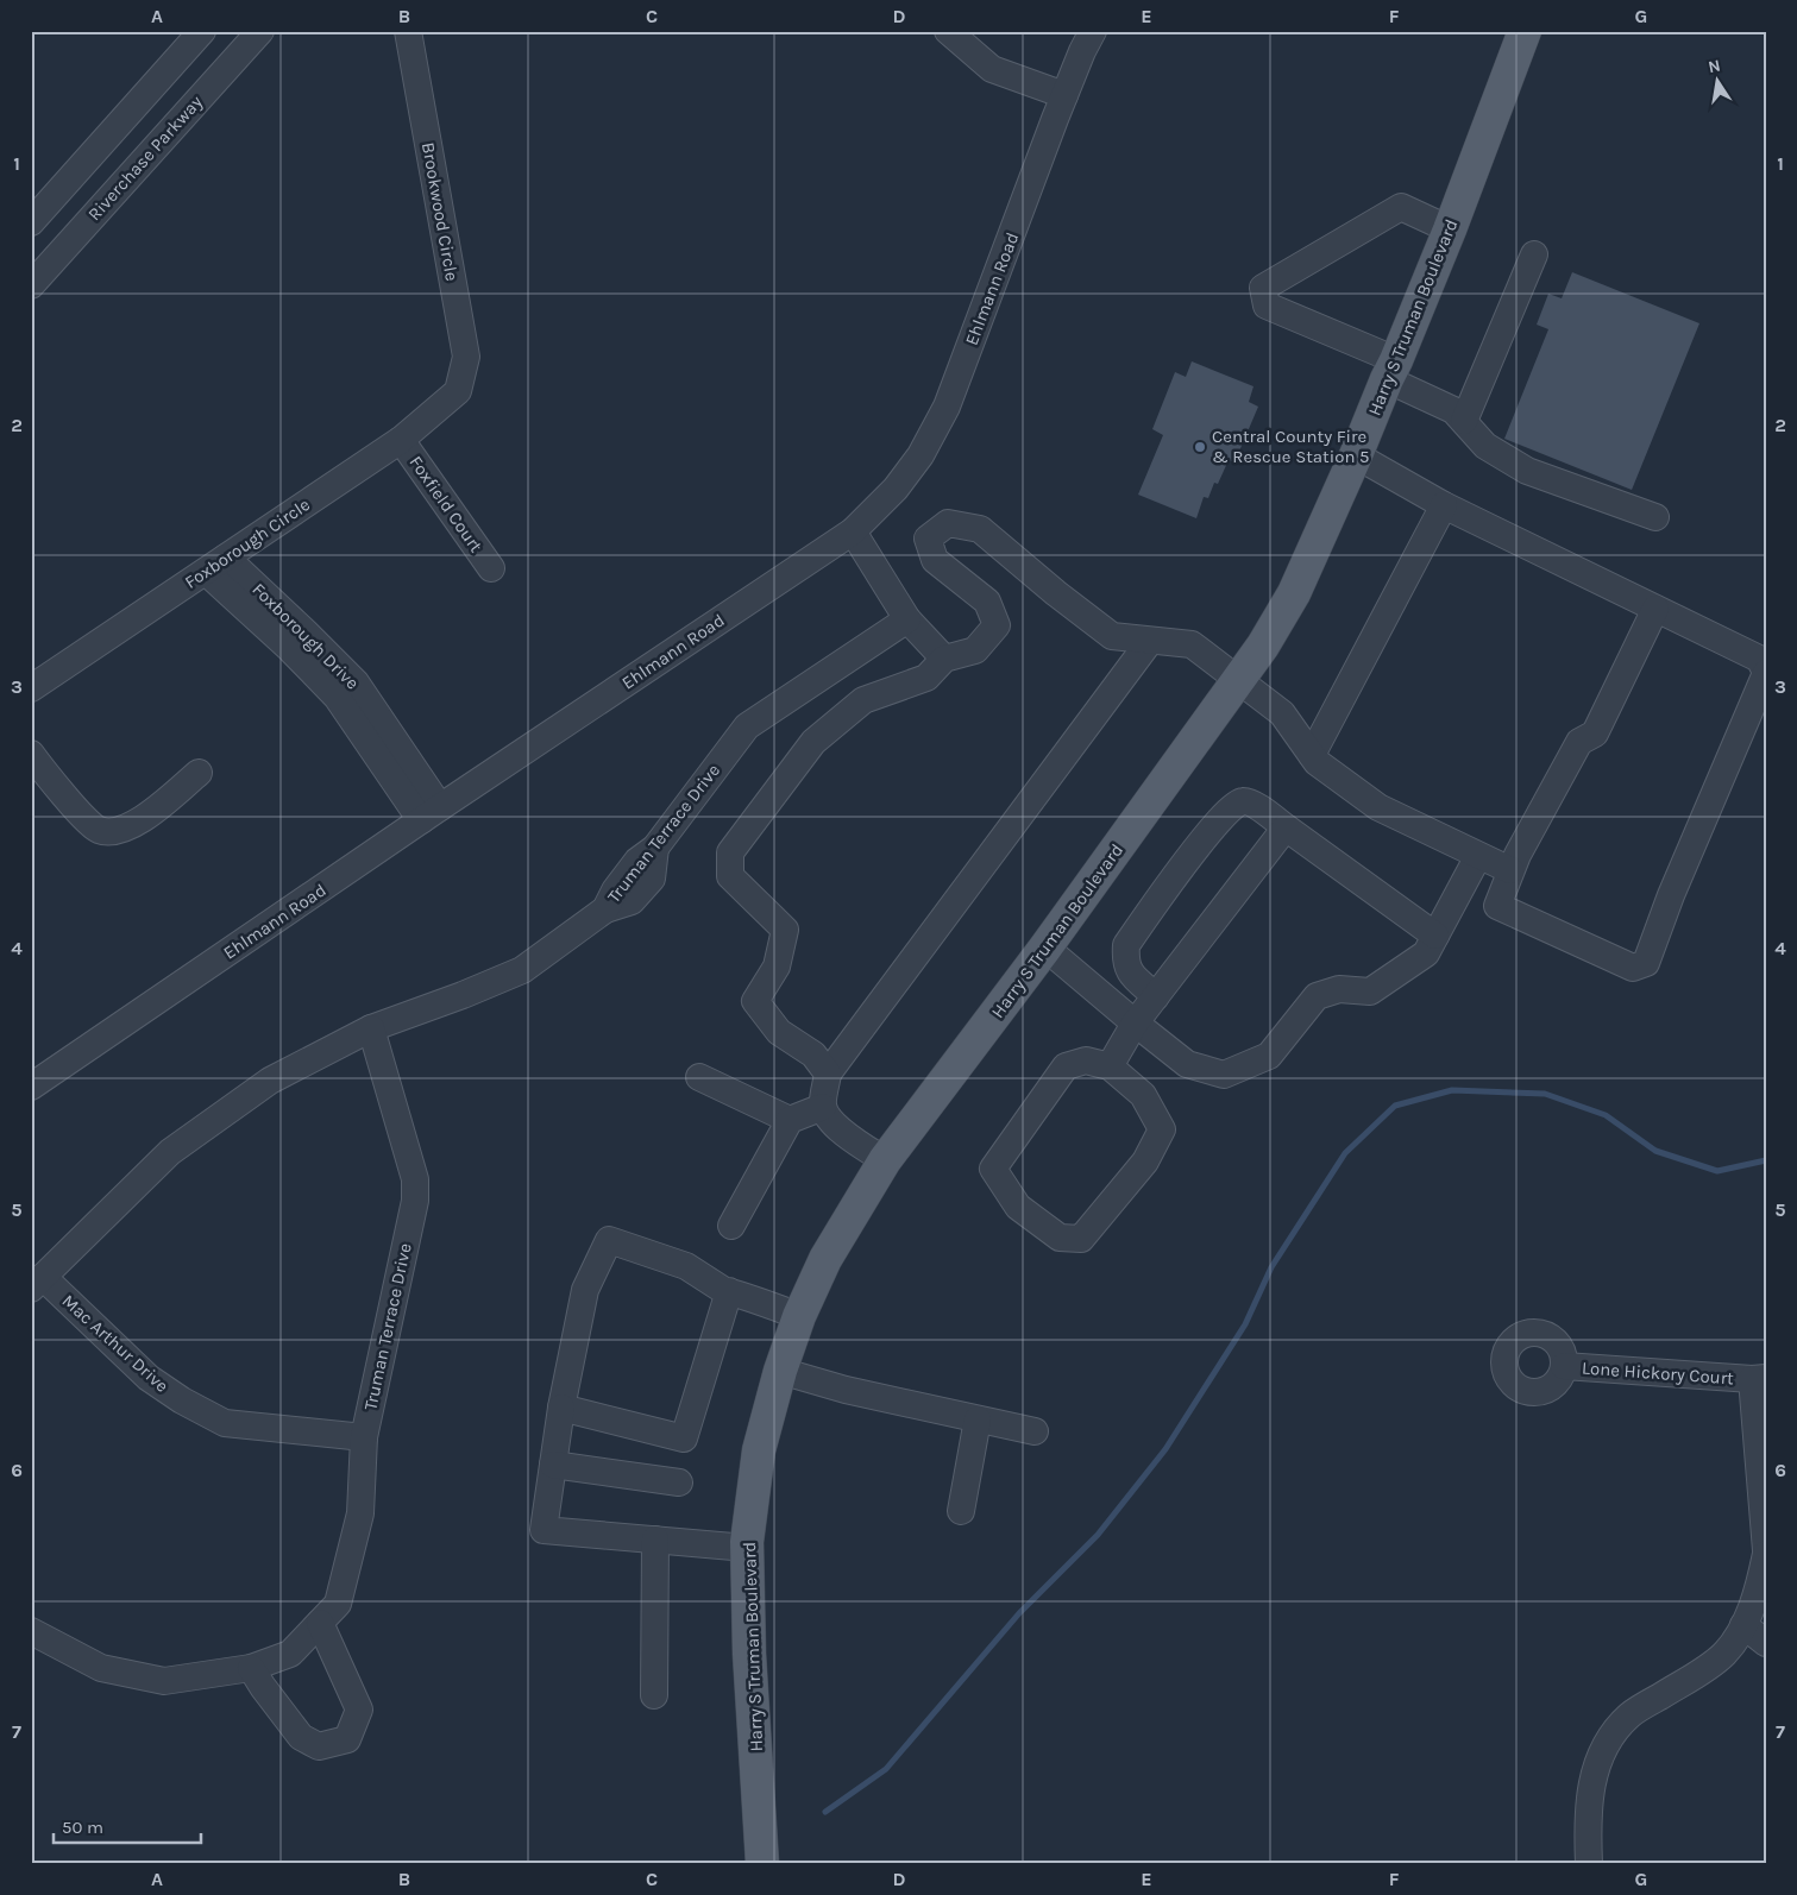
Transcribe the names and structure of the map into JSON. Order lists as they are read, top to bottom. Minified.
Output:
{"streets":{"main road":["Harry S Truman Boulevard"],"street":["Riverchase Parkway","Brookwood Circle","Ehlmann Road","Foxfield Court","Foxborough Circle","Foxborough Drive","Truman Terrace Drive","Mac Arthur Drive","Lone Hickory Court"]},"crossings":[["Brookwood Circle","Foxborough Circle"],["Ehlmann Road","Foxborough Drive"],["Foxfield Court","Foxborough Circle"],["Foxborough Circle","Foxborough Drive"],["Truman Terrace Drive","Mac Arthur Drive"]],"places":["Central County Fire & Rescue Station 5"],"scale_bar":"50 m","north":"top","grid":{"columns":["A","B","C","D","E","F","G"],"rows":["1","2","3","4","5","6","7"]}}
